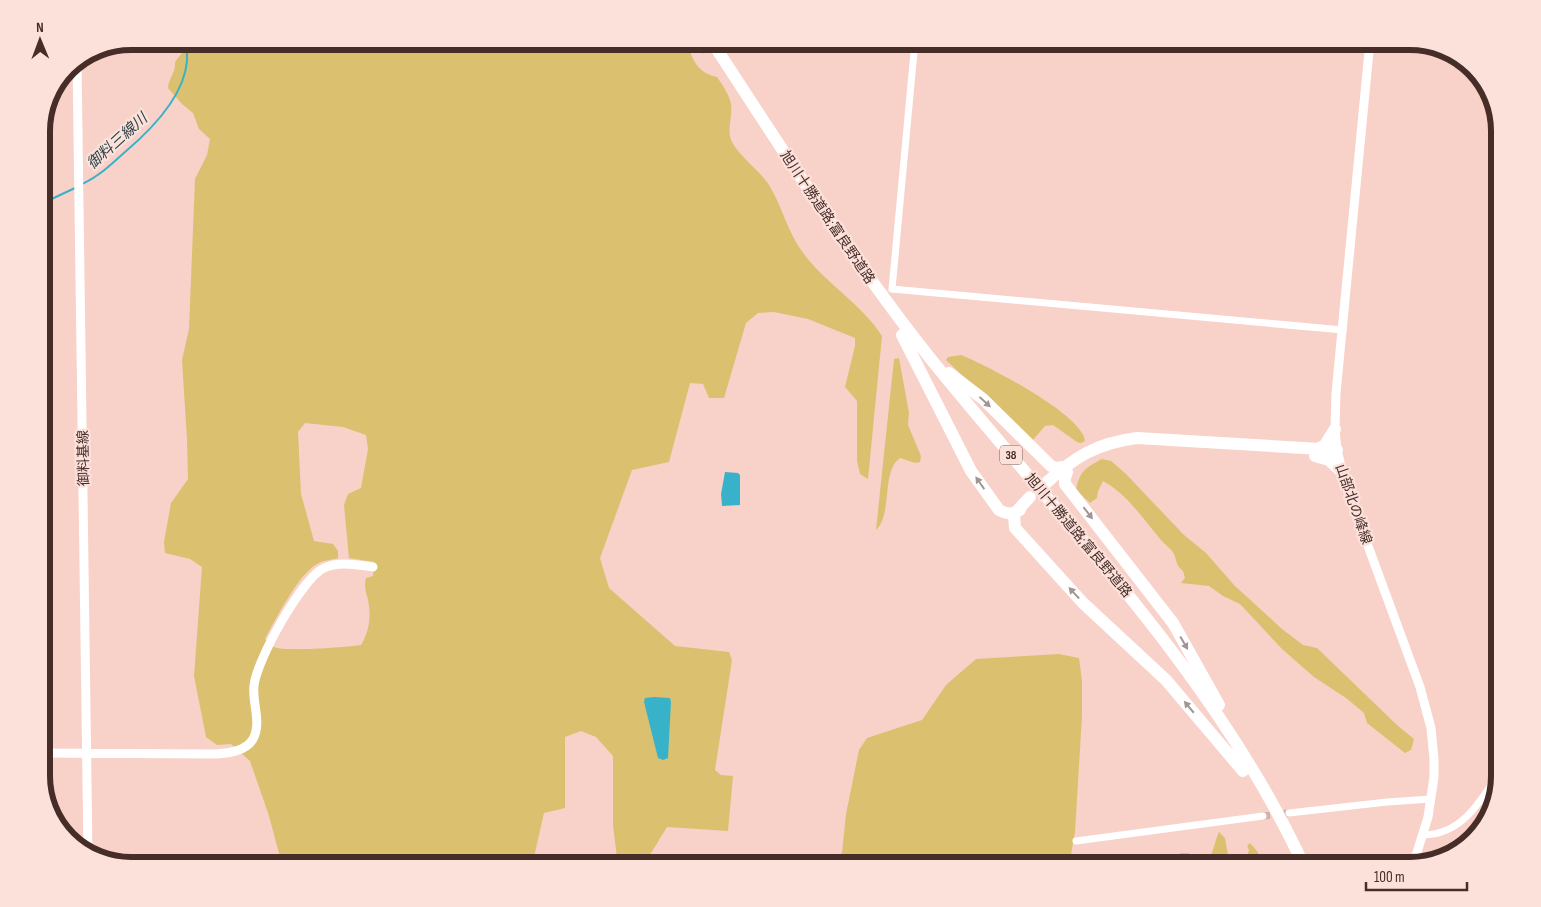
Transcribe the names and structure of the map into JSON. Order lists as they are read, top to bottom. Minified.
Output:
{"streets":{"highway":["旭川十勝道路;富良野道路","38"],"street":["御料基線","山部北の峰線"]},"crossings":[["旭川十勝道路;富良野道路","38"]],"water":["御料三線川"],"scale_bar":"100 m","north":"top"}
